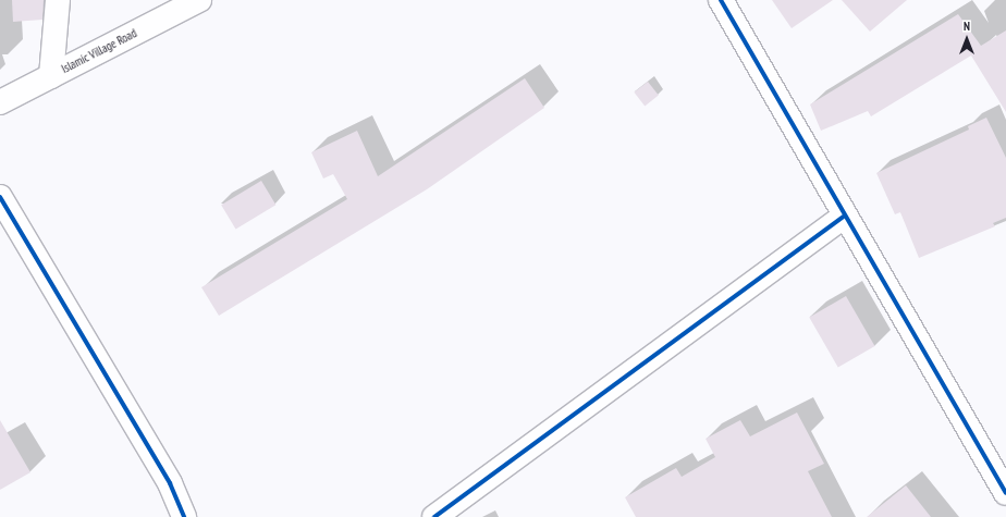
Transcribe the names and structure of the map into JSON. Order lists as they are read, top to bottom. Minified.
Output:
{"streets":{"street":["Islamic Village Road"]},"north":"top"}
